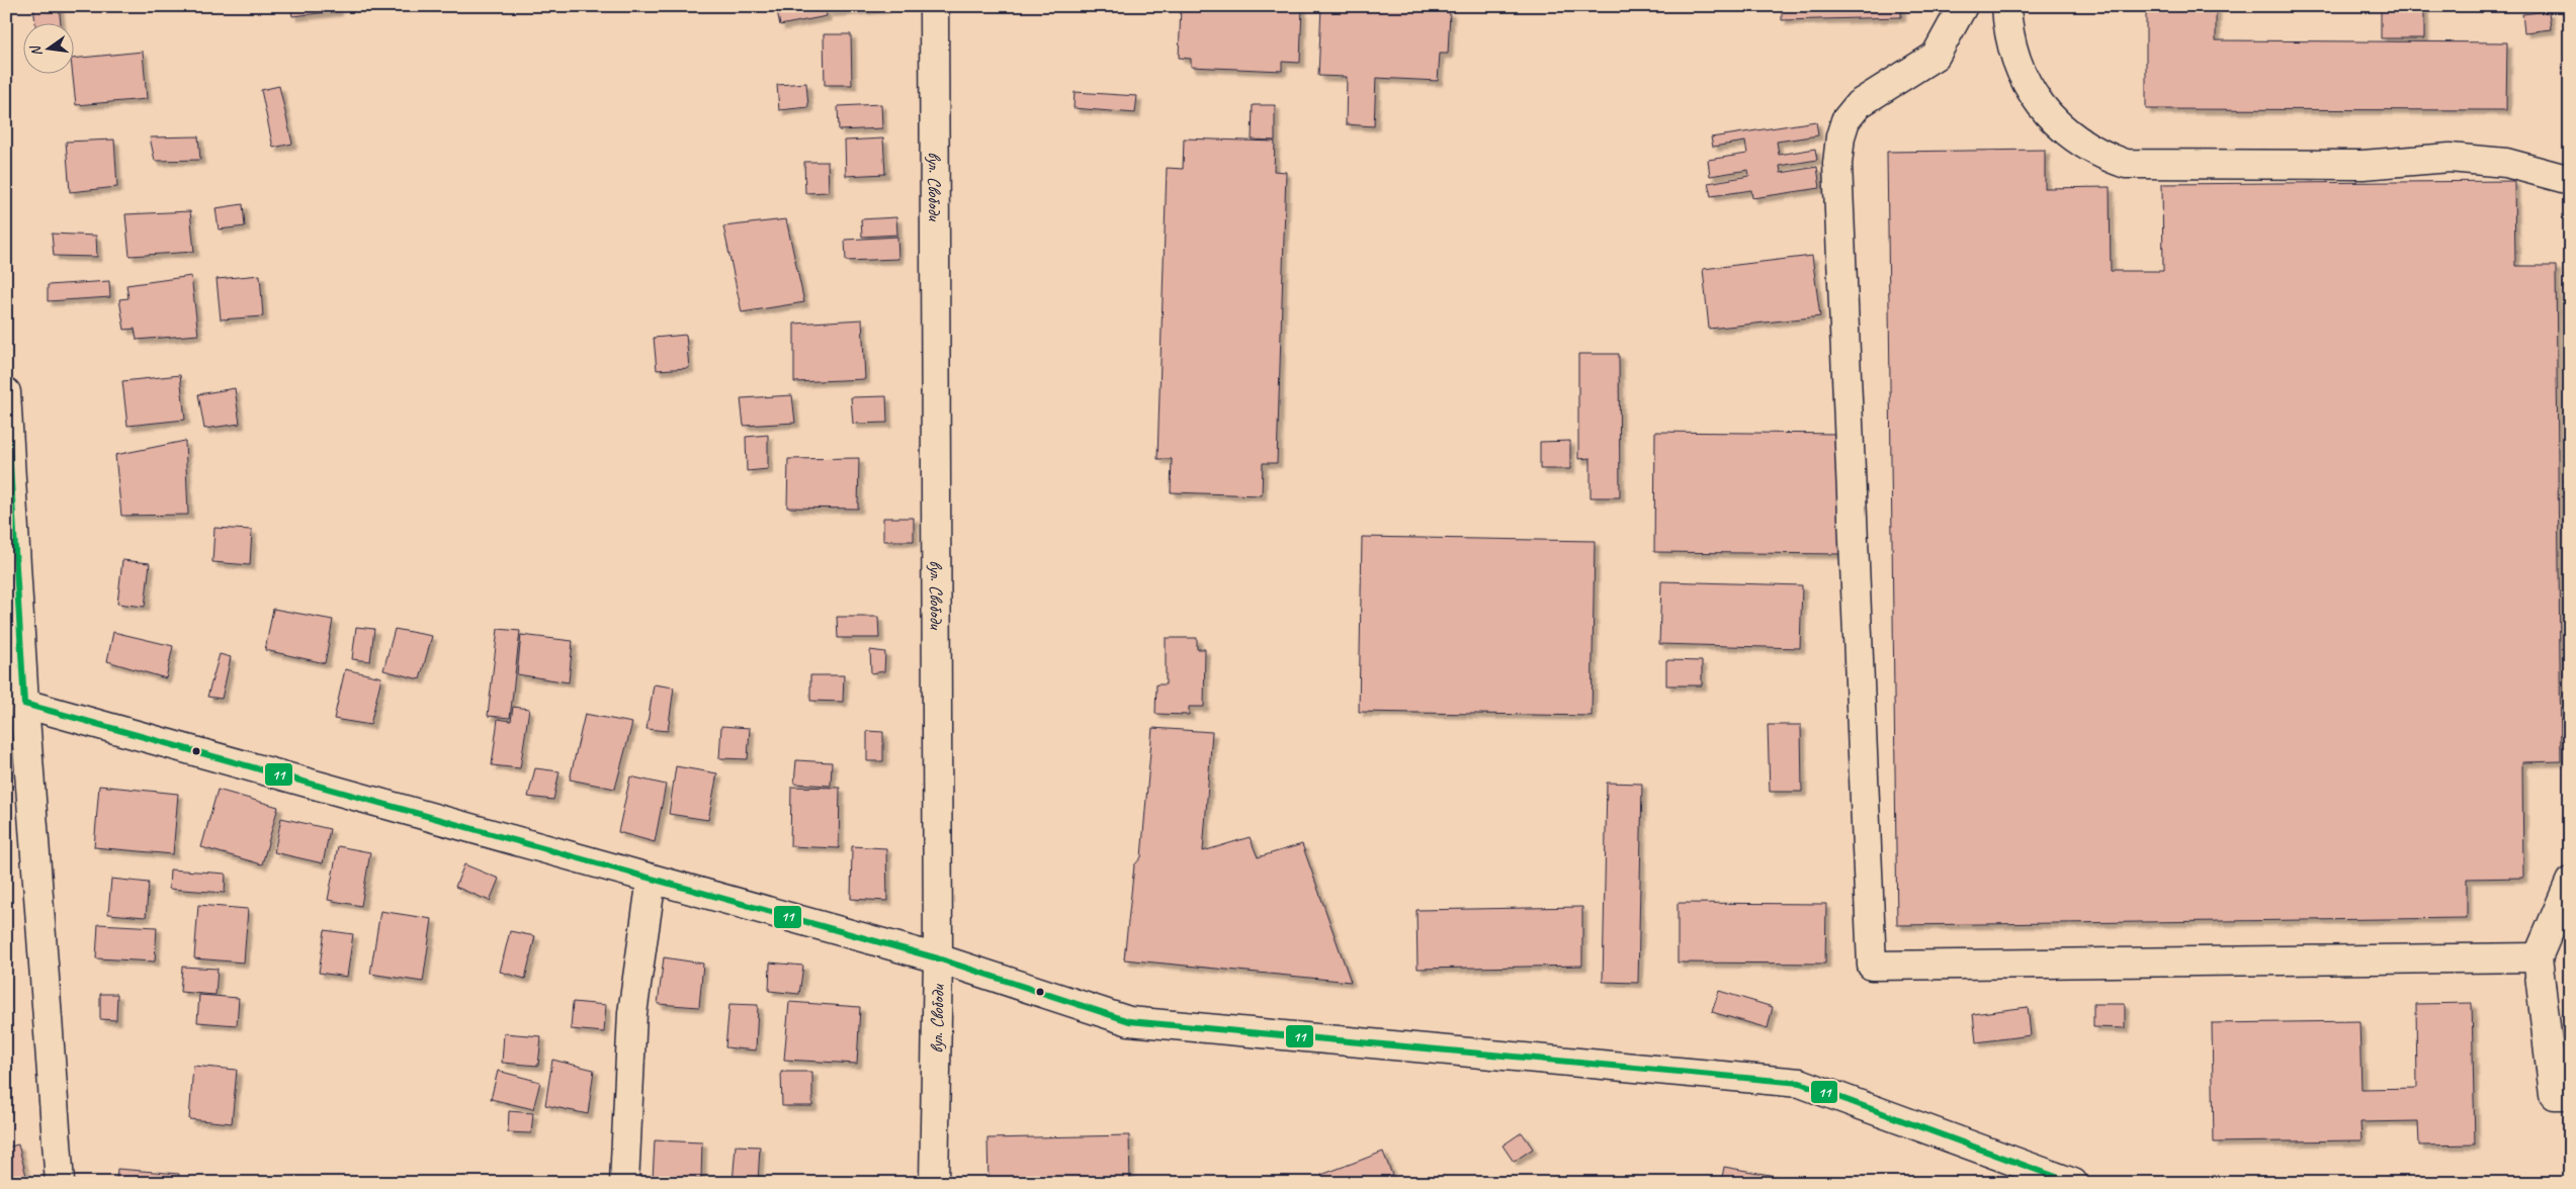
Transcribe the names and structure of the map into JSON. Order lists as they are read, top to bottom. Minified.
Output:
{"streets":{"street":["вул. Свободи"]},"lines":["transit line 11"],"north":"left"}
